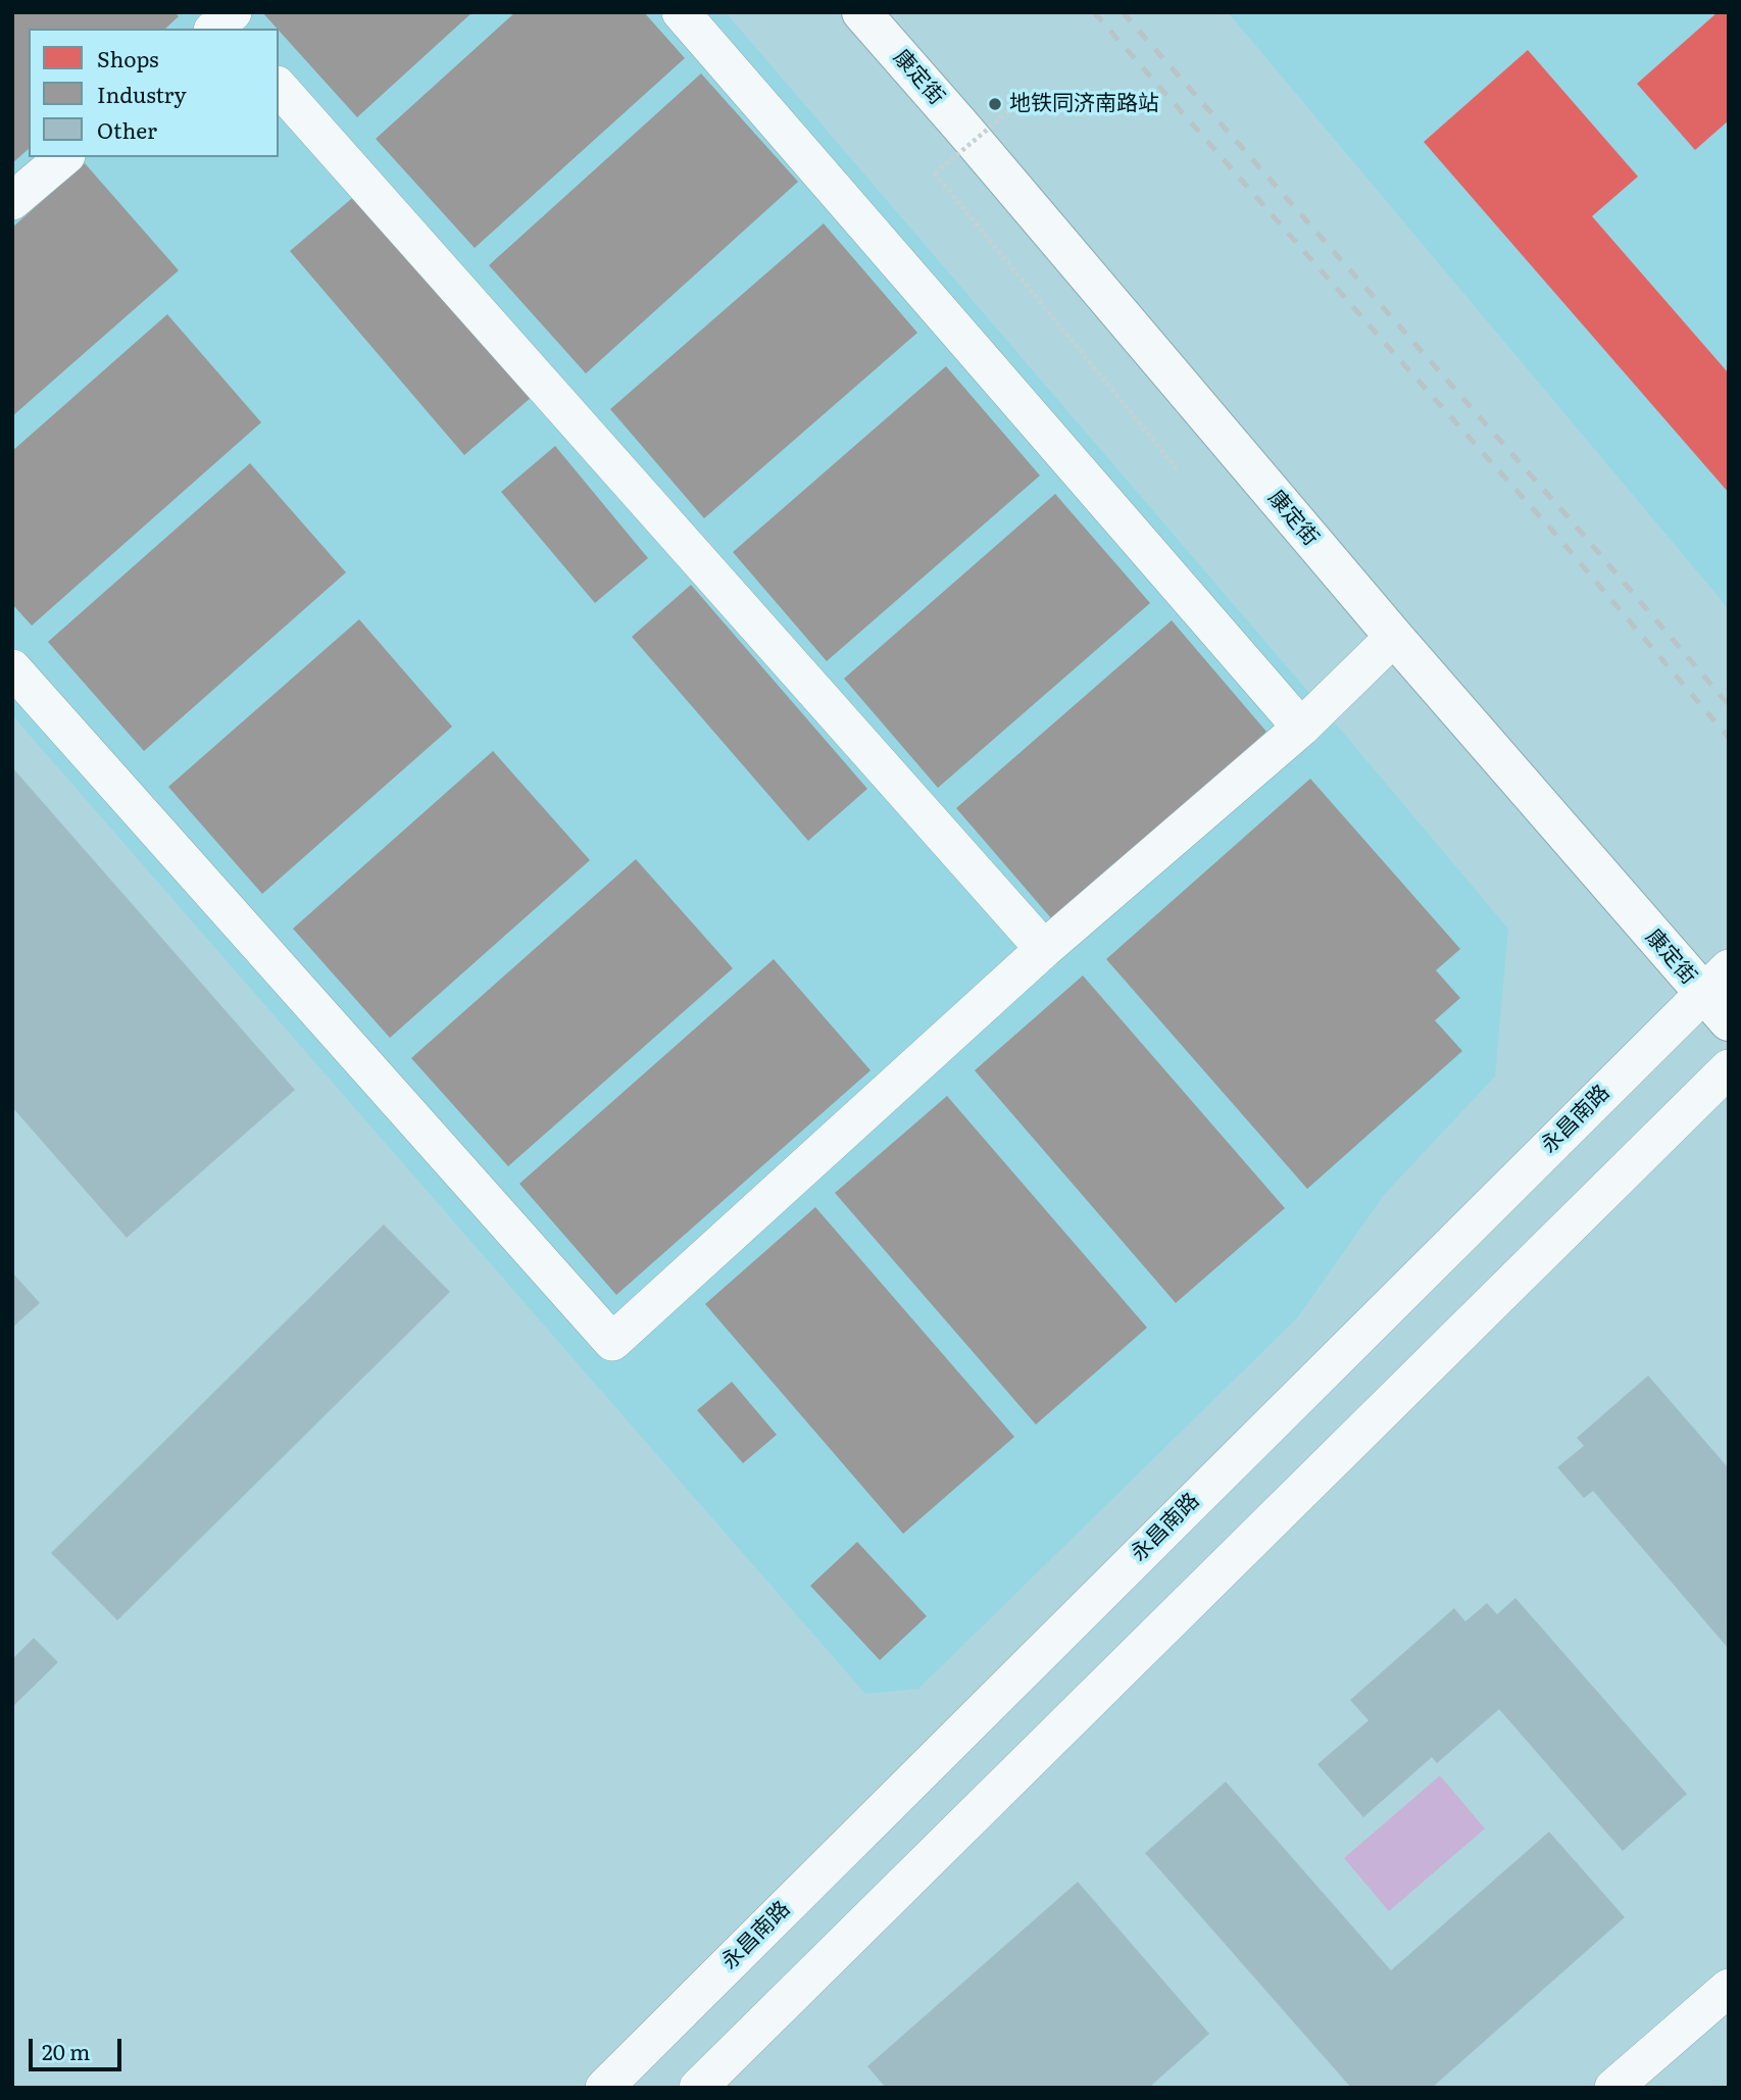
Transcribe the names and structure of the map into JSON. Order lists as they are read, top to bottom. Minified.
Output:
{"streets":{"main road":["康定街"],"street":["永昌南路"]},"crossings":[["康定街","永昌南路"]],"places":["地铁同济南路站"],"legend":["Shops","Industry","Other"],"scale_bar":"20 m"}
